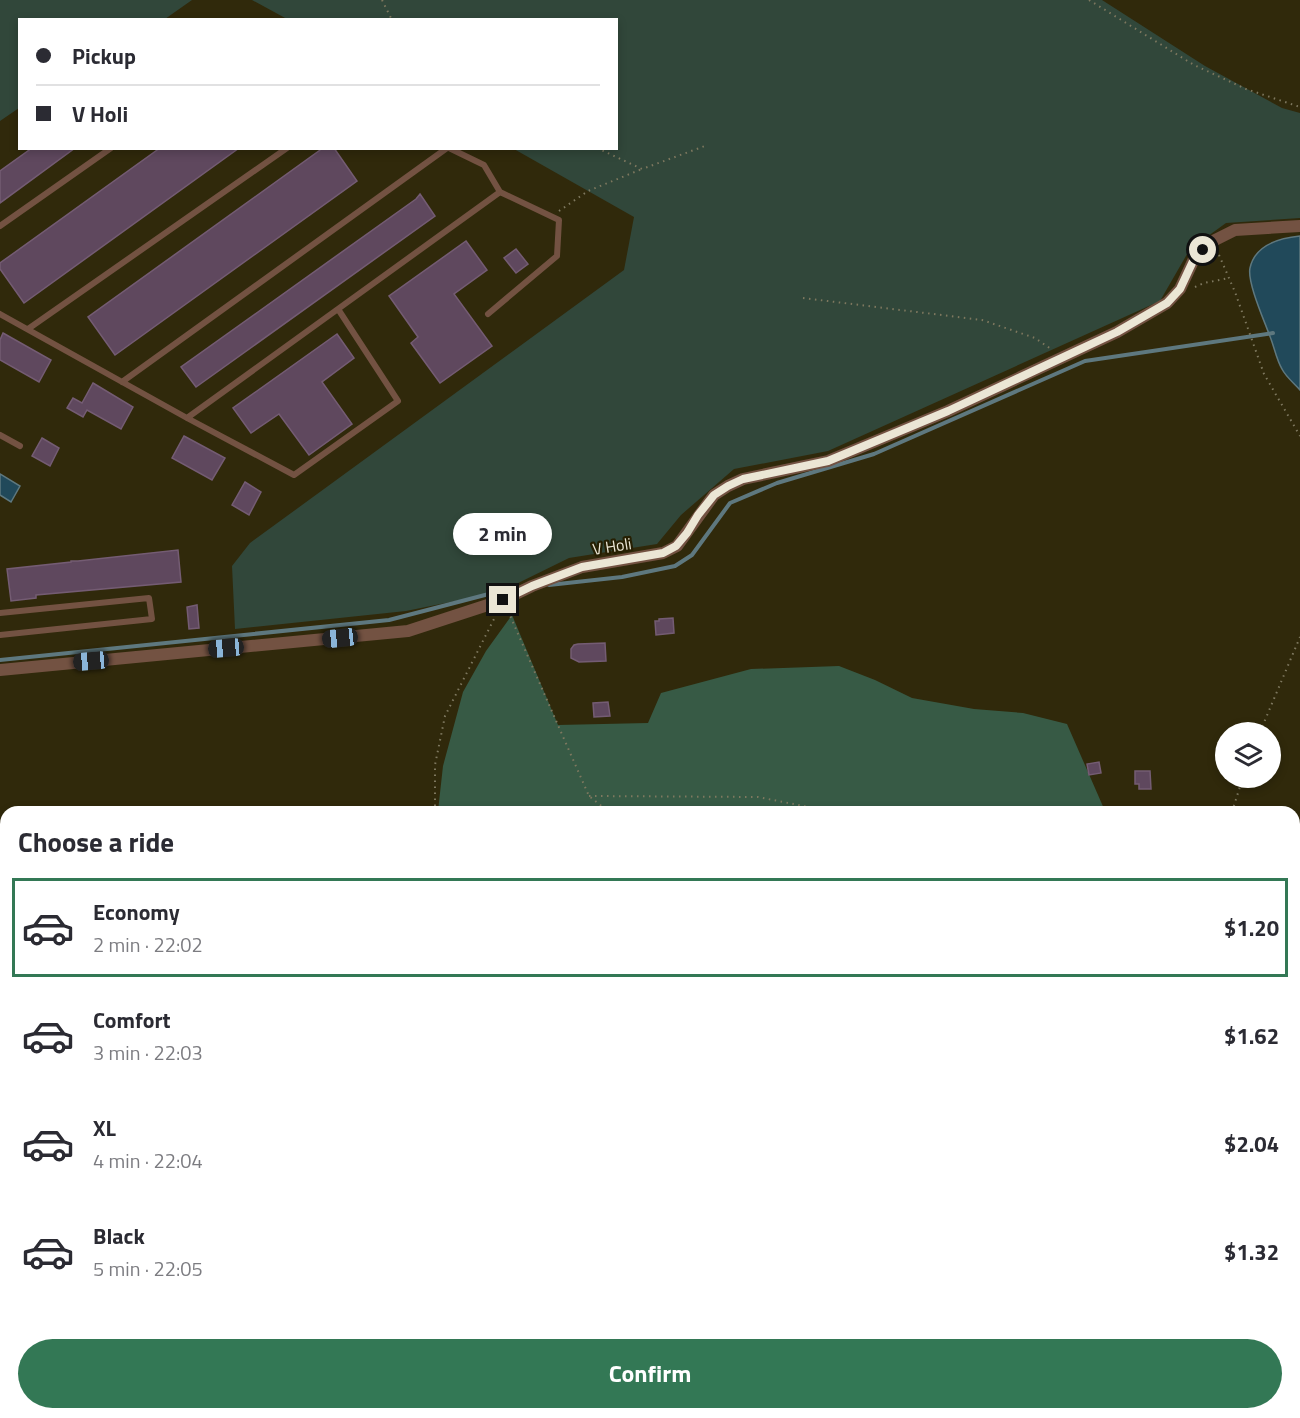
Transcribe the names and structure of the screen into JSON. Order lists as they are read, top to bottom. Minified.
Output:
{"streets":{"street":["V Holi"]},"page":{"banner":["Pickup","V Holi"],"bubble":"2 min","heading":"Choose a ride","list":[{"name":"Economy","note":"2 min · 22:02","value":"$1.20"},{"name":"Comfort","note":"3 min · 22:03","value":"$1.62"},{"name":"XL","note":"4 min · 22:04","value":"$2.04"},{"name":"Black","note":"5 min · 22:05","value":"$1.32"}],"buttons":"Confirm"}}
